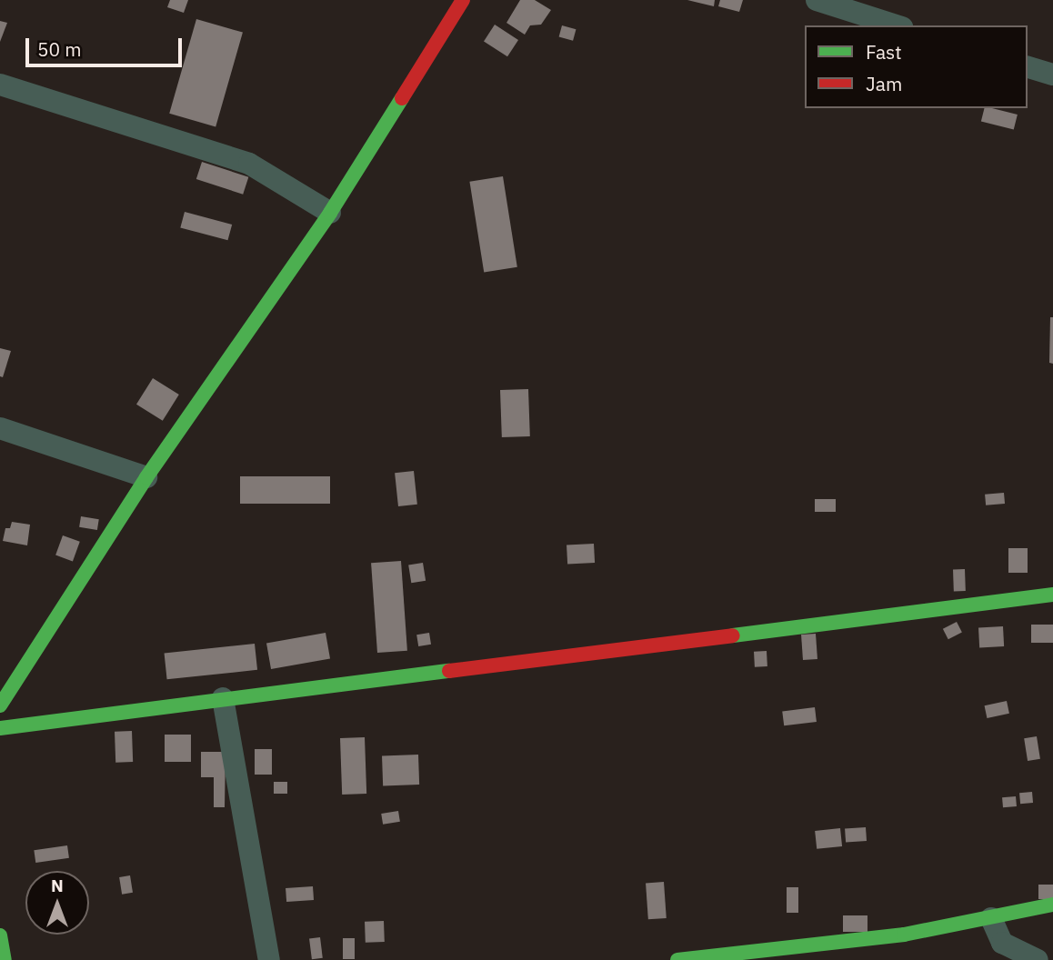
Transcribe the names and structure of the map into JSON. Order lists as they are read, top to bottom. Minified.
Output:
{"legend":["Fast","Jam"],"scale_bar":"50 m","north":"top"}
